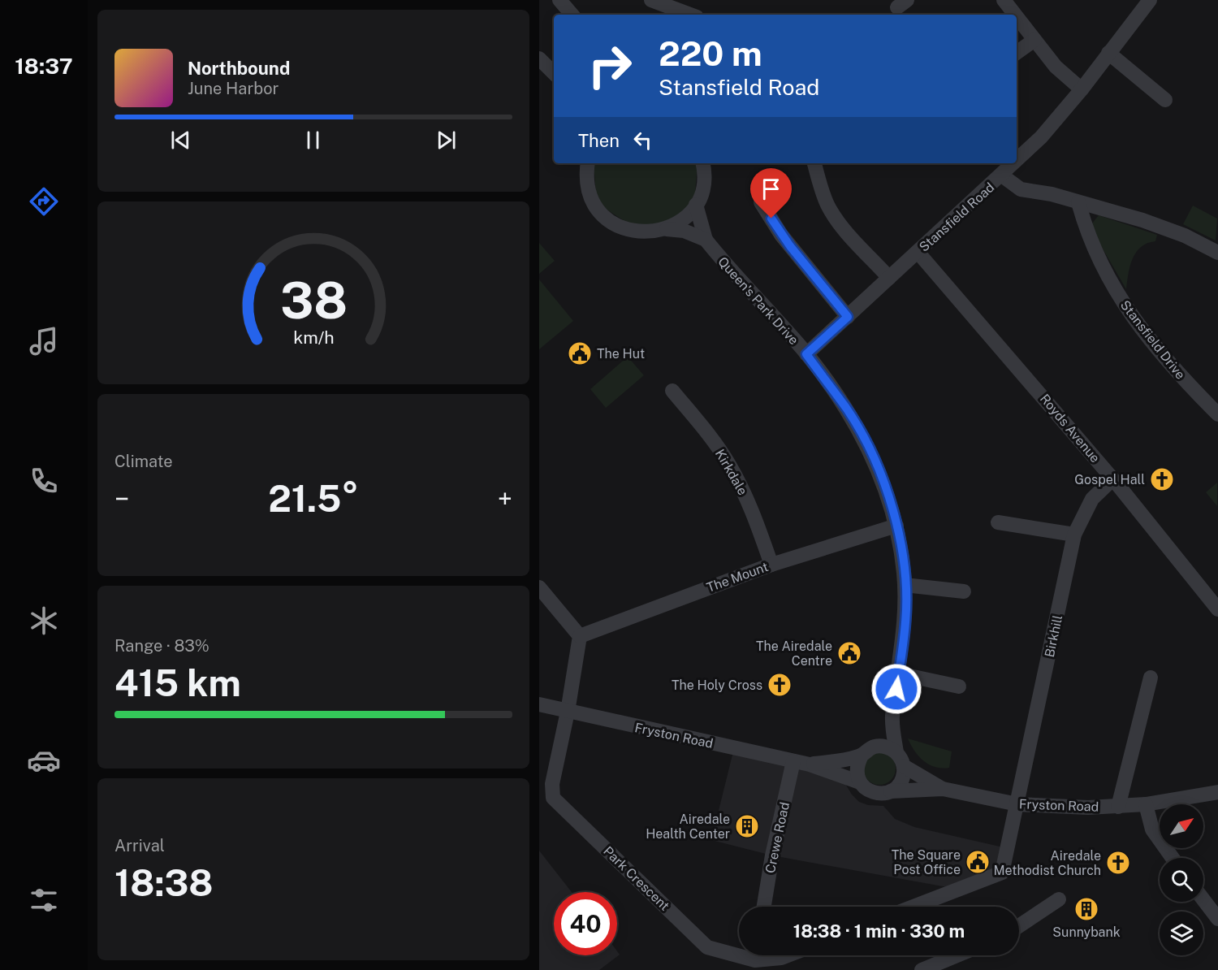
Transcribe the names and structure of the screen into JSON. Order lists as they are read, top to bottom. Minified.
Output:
{"streets":{"street":["Stansfield Road","Queen's Park Drive","Stansfield Drive","Royds Avenue","Kirkdale","The Mount","Birkhill","Fryston Road","Crewe Road","Park Crescent"]},"crossings":[["Stansfield Road","Queen's Park Drive"],["Stansfield Road","Royds Avenue"],["Queen's Park Drive","The Mount"],["Queen's Park Drive","Fryston Road"],["Royds Avenue","Birkhill"],["Kirkdale","The Mount"],["Birkhill","Fryston Road"],["Fryston Road","Crewe Road"],["Fryston Road","Park Crescent"]],"places":{"public building":["The Hut","The Airedale Centre","The Square Post Office"],"church":["Gospel Hall","The Holy Cross","Airedale Methodist Church"],"building":["Airedale Health Center","Sunnybank"]},"north":"top right","page":{"tabs":"18:37","turn":["220 m","Stansfield Road"],"song":["Northbound","June Harbor"],"then":"Then","tile":["Climate",["Range · 83%","415 km"],["Arrival","18:38"]],"heat":["−","21.5°","+"],"limit":"40","trip":"18:38 · 1 min · 330 m","gauge":["38","km/h"]}}
